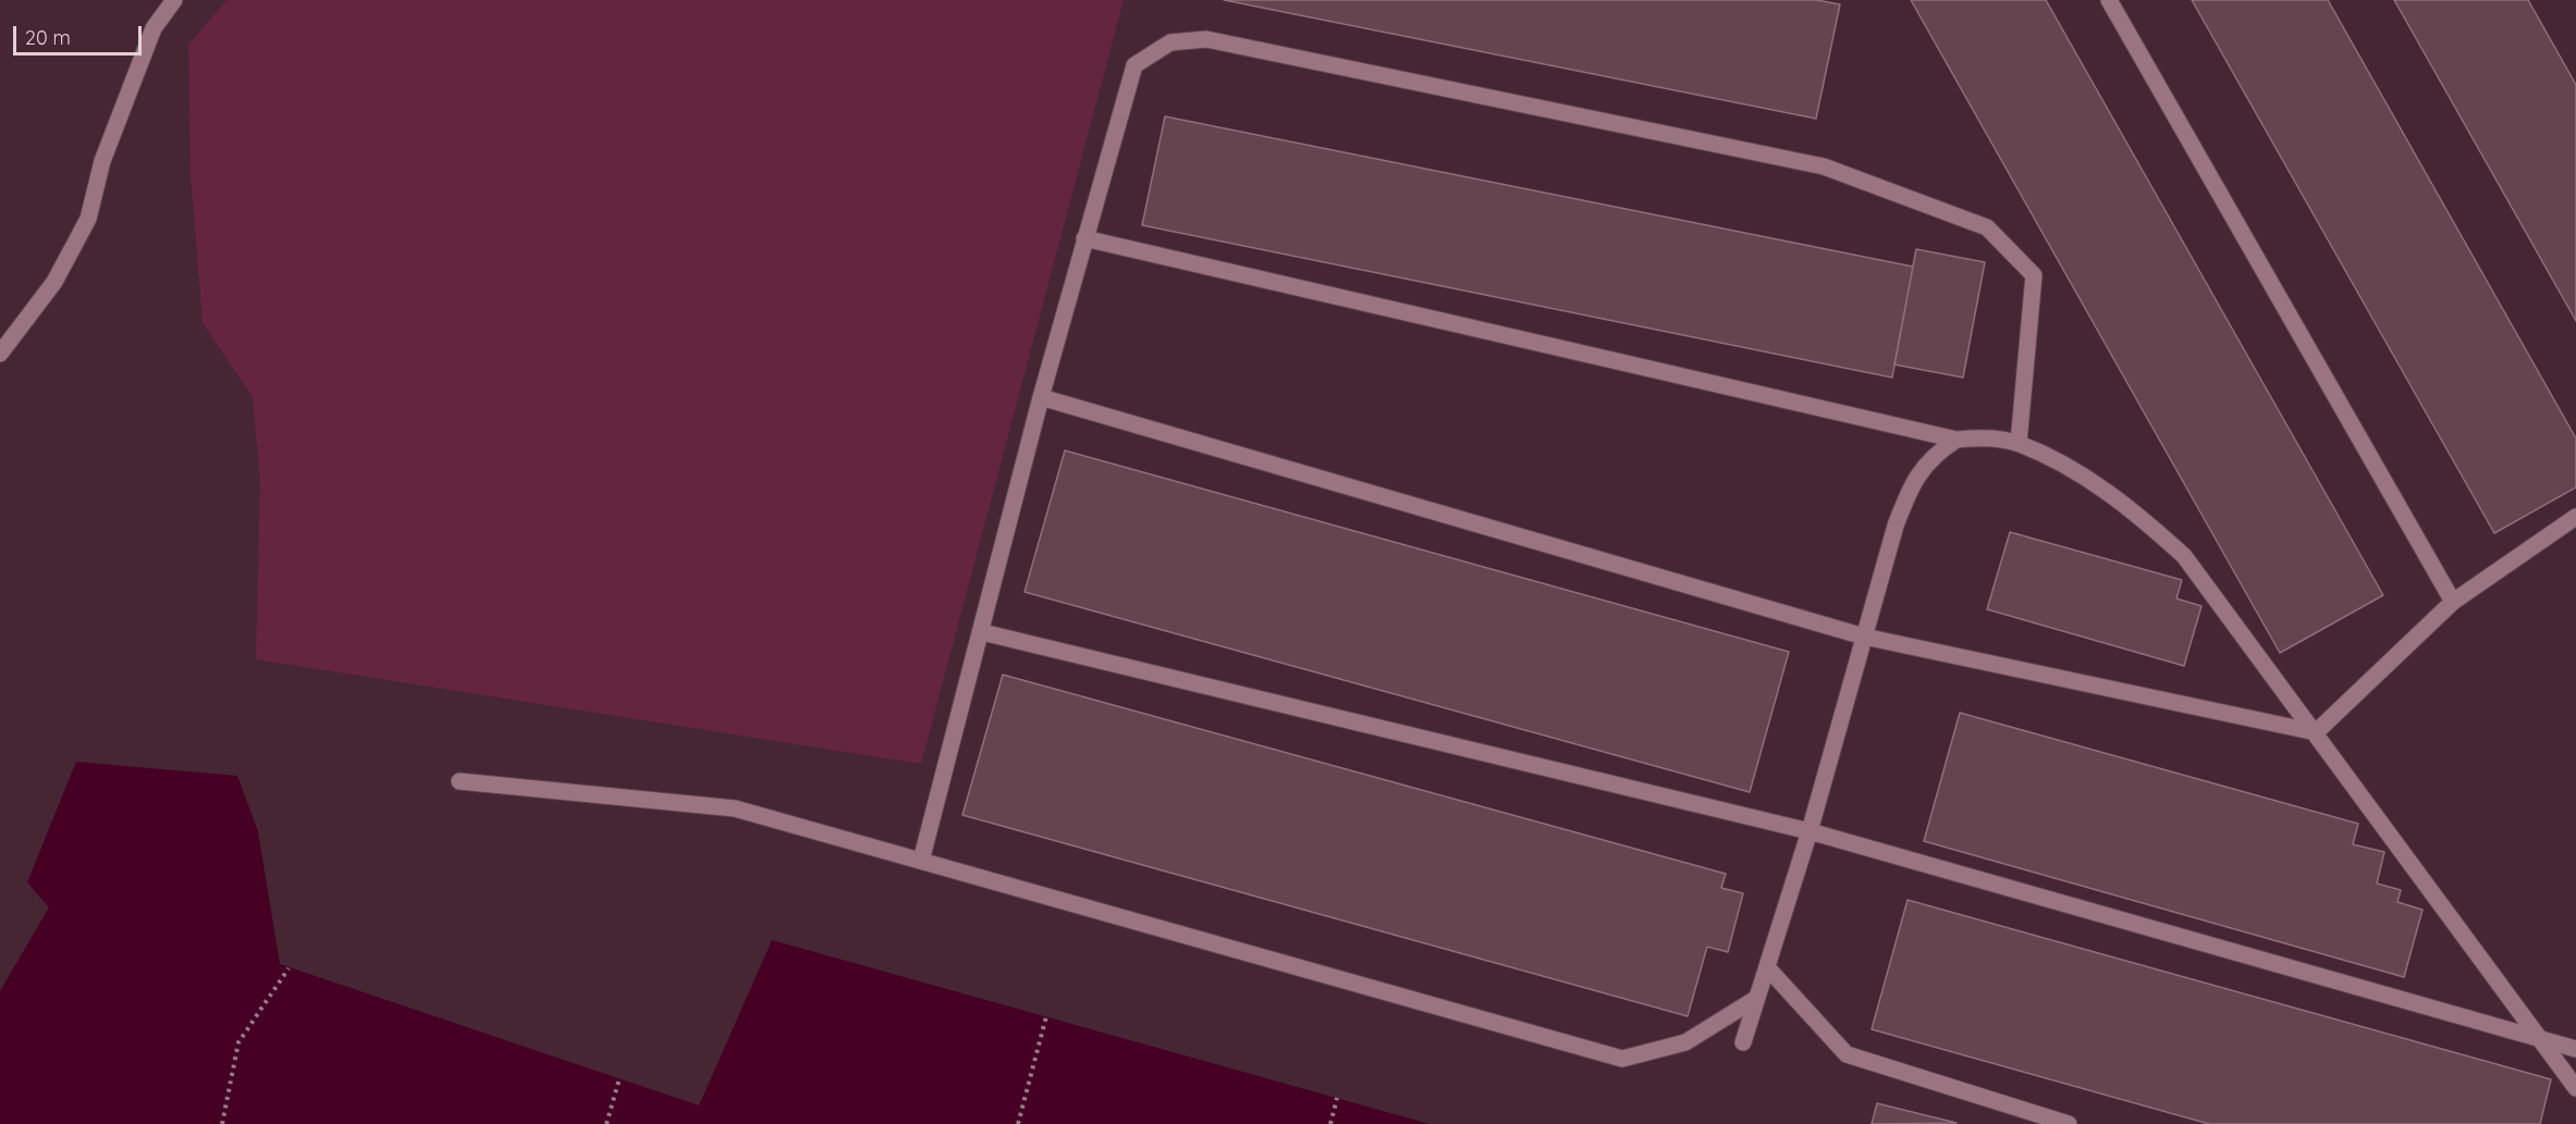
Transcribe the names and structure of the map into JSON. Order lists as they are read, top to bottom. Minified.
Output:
{"scale_bar":"20 m"}
